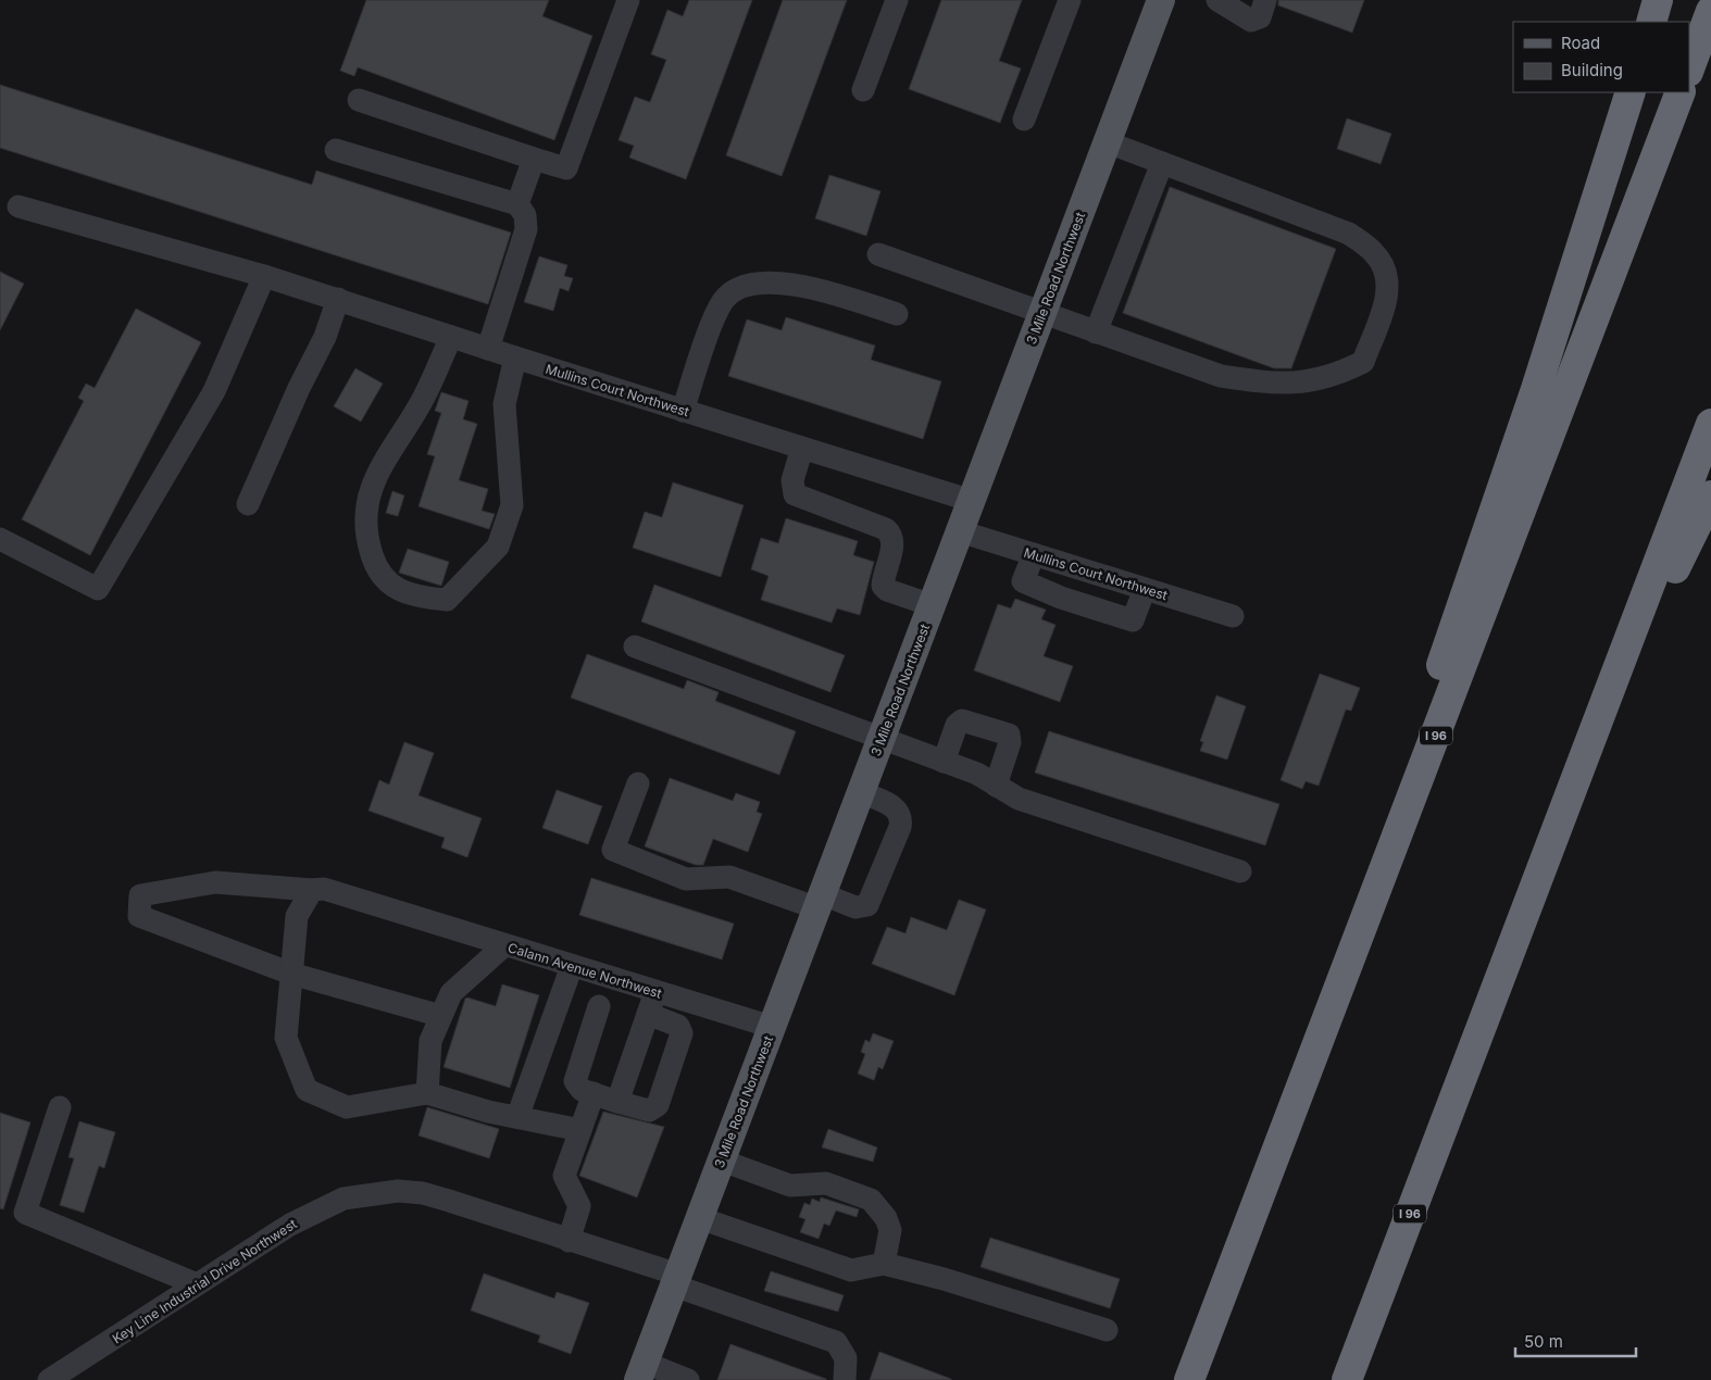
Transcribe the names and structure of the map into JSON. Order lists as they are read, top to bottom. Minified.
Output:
{"streets":{"highway":["I 96"],"main road":["3 Mile Road Northwest"],"street":["Mullins Court Northwest","Calann Avenue Northwest","Key Line Industrial Drive Northwest"]},"crossings":[["3 Mile Road Northwest","Mullins Court Northwest"],["3 Mile Road Northwest","Calann Avenue Northwest"],["3 Mile Road Northwest","Key Line Industrial Drive Northwest"]],"legend":["Road","Building"],"scale_bar":"50 m"}
